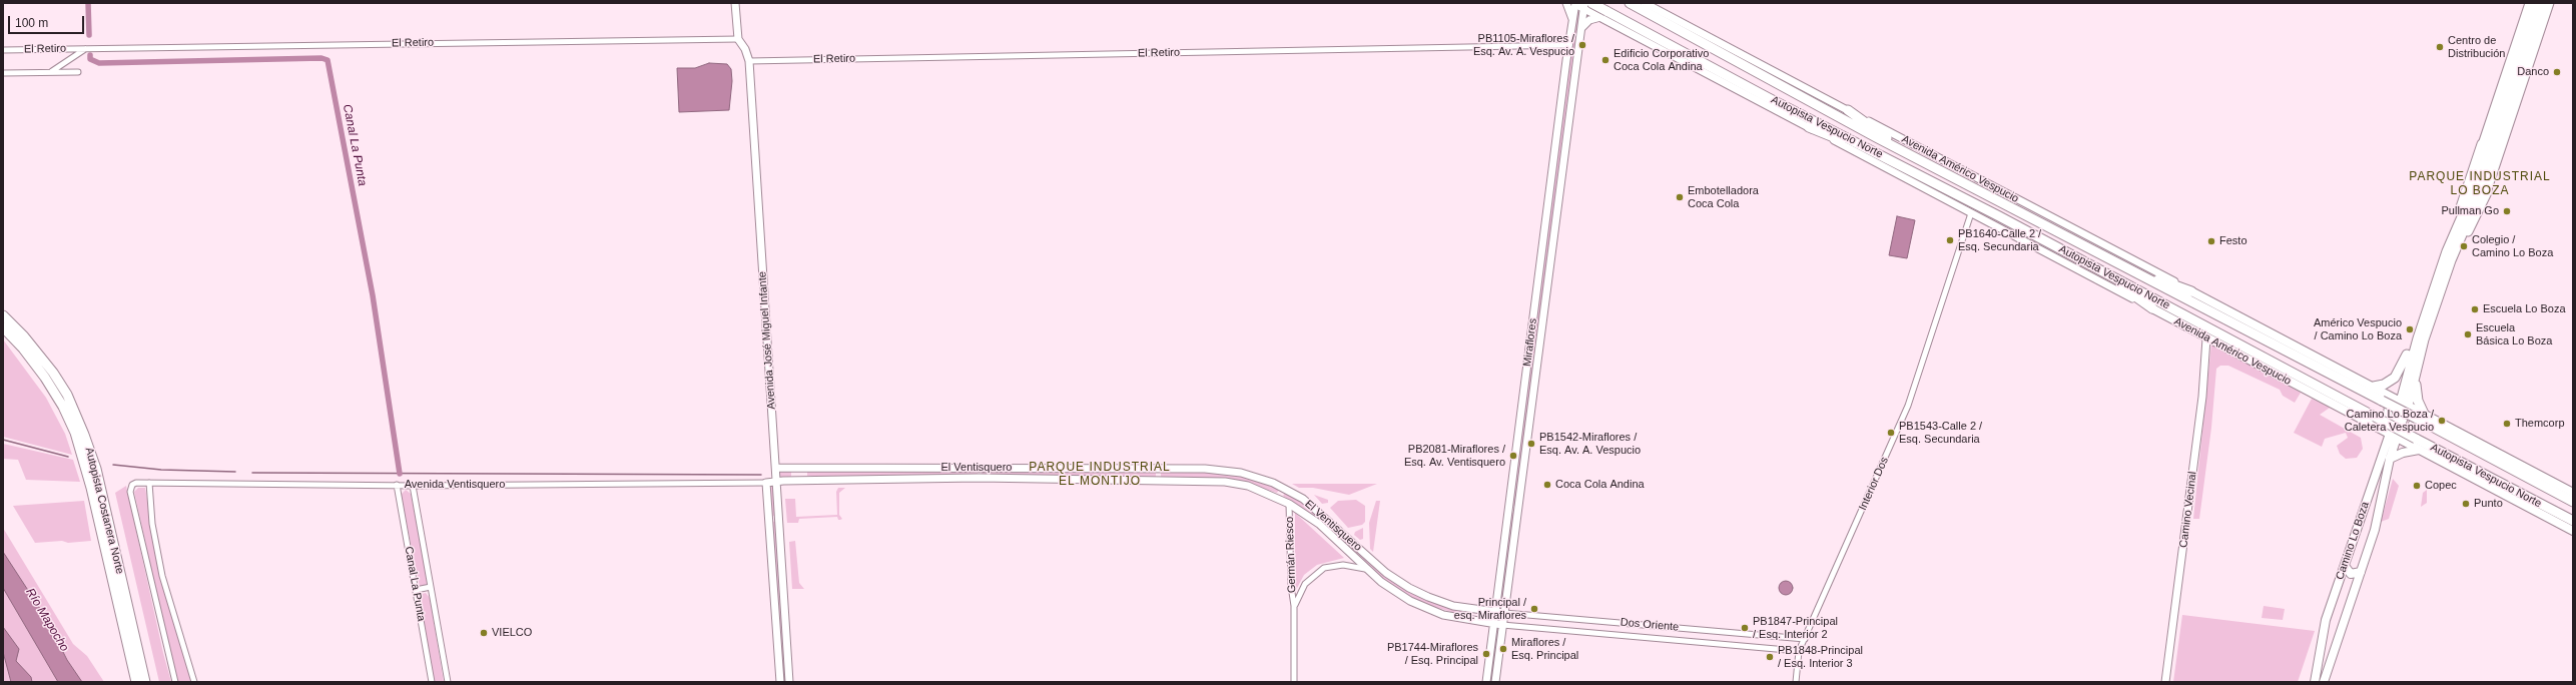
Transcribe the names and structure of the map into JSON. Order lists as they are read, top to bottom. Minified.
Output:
{"streets":{"highway":["Autopista Vespucio Norte","Autopista Costanera Norte"],"main road":["Avenida Américo Vespucio","Camino Lo Boza"],"street":["El Retiro","Avenida José Miguel Infante","Miraflores","El Ventisquero","Interior Dos","Avenida Ventisquero","Camino Vecinal","Germán Riesco","Canal La Punta","Dos Oriente"]},"crossings":[["El Retiro","Avenida José Miguel Infante"],["El Retiro","Miraflores"],["Autopista Vespucio Norte","Avenida Américo Vespucio"],["Avenida Américo Vespucio","Miraflores"],["Avenida Américo Vespucio","Interior Dos"],["Avenida Américo Vespucio","Camino Vecinal"],["Avenida Américo Vespucio","Camino Lo Boza"],["Avenida José Miguel Infante","El Ventisquero"],["Avenida José Miguel Infante","Avenida Ventisquero"],["Miraflores","El Ventisquero"],["Miraflores","Dos Oriente"],["El Ventisquero","Avenida Ventisquero"],["El Ventisquero","Germán Riesco"],["El Ventisquero","Dos Oriente"],["Interior Dos","Dos Oriente"],["Avenida Ventisquero","Canal La Punta"]],"districts":["PARQUE INDUSTRIAL LO BOZA","PARQUE INDUSTRIAL EL MONTIJO"],"water":["Canal La Punta","Río Mapocho"],"places":["PB1105-Miraflores / Esq. Av. A. Vespucio","Centro de Distribución","Edificio Corporativo Coca Cola Andina","Danco","Embotelladora Coca Cola","Pullman Go","PB1640-Calle 2 / Esq. Secundaria","Festo","Colegio / Camino Lo Boza","Escuela Lo Boza","Américo Vespucio / Camino Lo Boza","Escuela Básica Lo Boza","Camino Lo Boza / Caletera Vespucio","Themcorp","PB1543-Calle 2 / Esq. Secundaria","PB1542-Miraflores / Esq. Av. A. Vespucio","PB2081-Miraflores / Esq. Av. Ventisquero","Coca Cola Andina","Copec","Punto","Principal / esq. Miraflores","PB1847-Principal / Esq. Interior 2","VIELCO","Miraflores / Esq. Principal","PB1744-Miraflores / Esq. Principal","PB1848-Principal / Esq. Interior 3"],"scale_bar":"100 m"}
